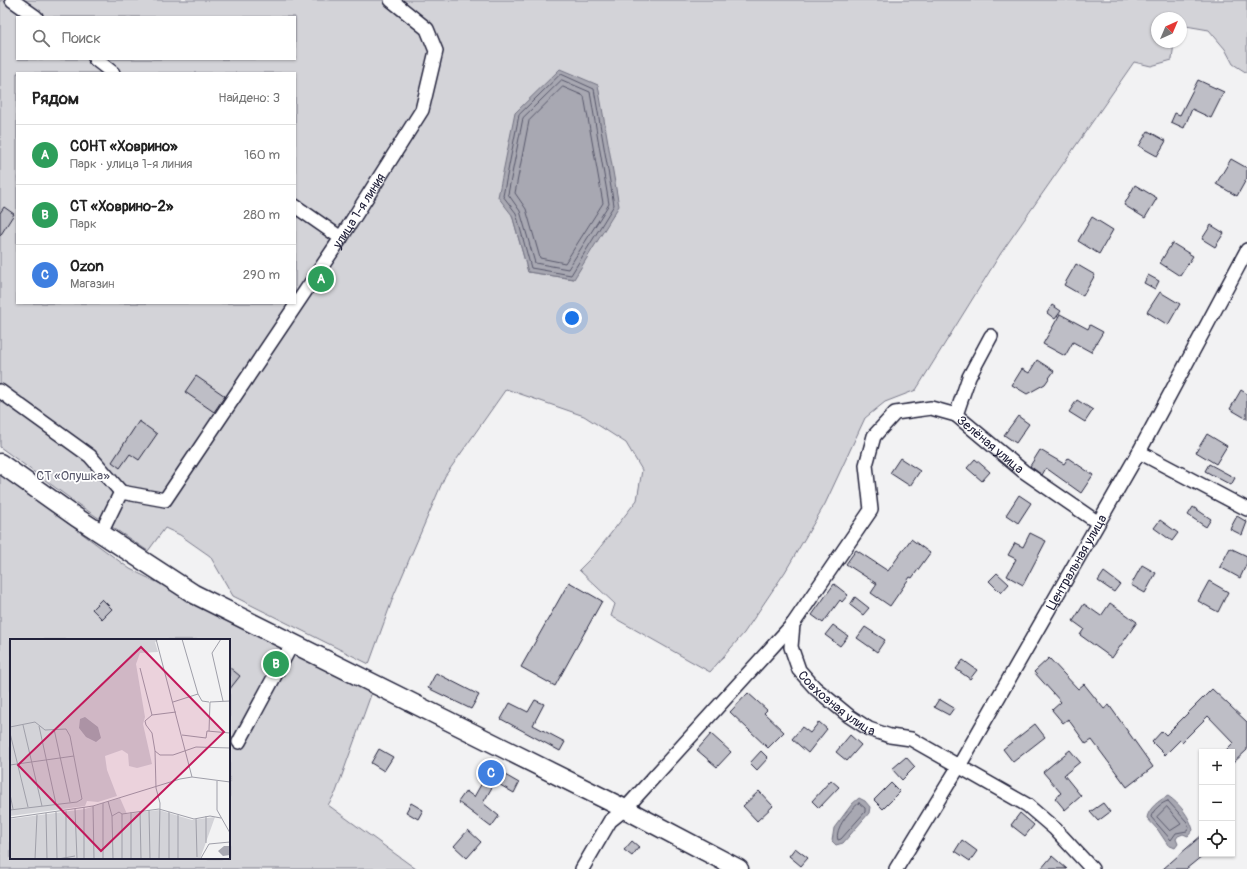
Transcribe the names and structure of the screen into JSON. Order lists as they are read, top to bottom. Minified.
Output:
{"streets":{"street":["улица 1-я линия","Зелёная улица","Центральная улица","Совхозная улица"]},"crossings":[["Зелёная улица","Центральная улица"],["Зелёная улица","Совхозная улица"],["Центральная улица","Совхозная улица"]],"parks":["СТ «Опушка»"],"north":"top right","page":{"search":"Поиск","heading":["Рядом","Найдено: 3"],"list":[{"mark":"A","name":"СОНТ «Ховрино»","note":"Парк · улица 1-я линия","value":"160 m"},{"mark":"B","name":"СТ «Ховрино-2»","note":"Парк","value":"280 m"},{"mark":"C","name":"Ozon","note":"Магазин","value":"290 m"}],"pins":["A","B","C"],"map_buttons":["+","−"]}}
